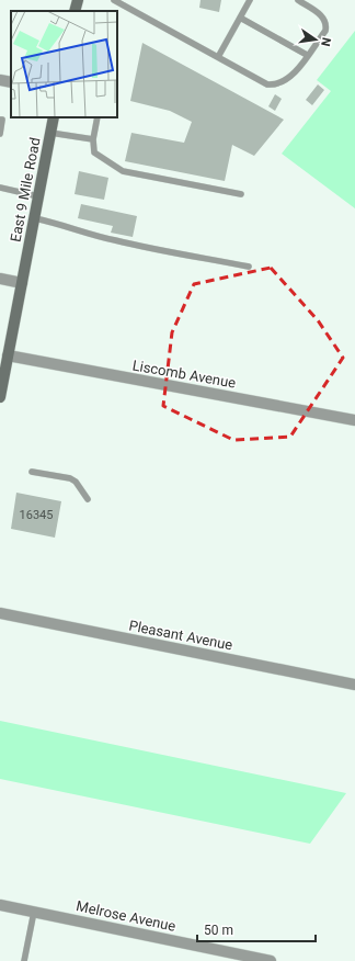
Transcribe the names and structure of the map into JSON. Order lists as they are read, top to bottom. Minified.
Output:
{"streets":{"main road":["East 9 Mile Road"],"street":["Liscomb Avenue","Pleasant Avenue","Melrose Avenue"]},"crossings":[["East 9 Mile Road","Liscomb Avenue"]],"house_numbers":["16345"],"scale_bar":"50 m","north":"right"}
